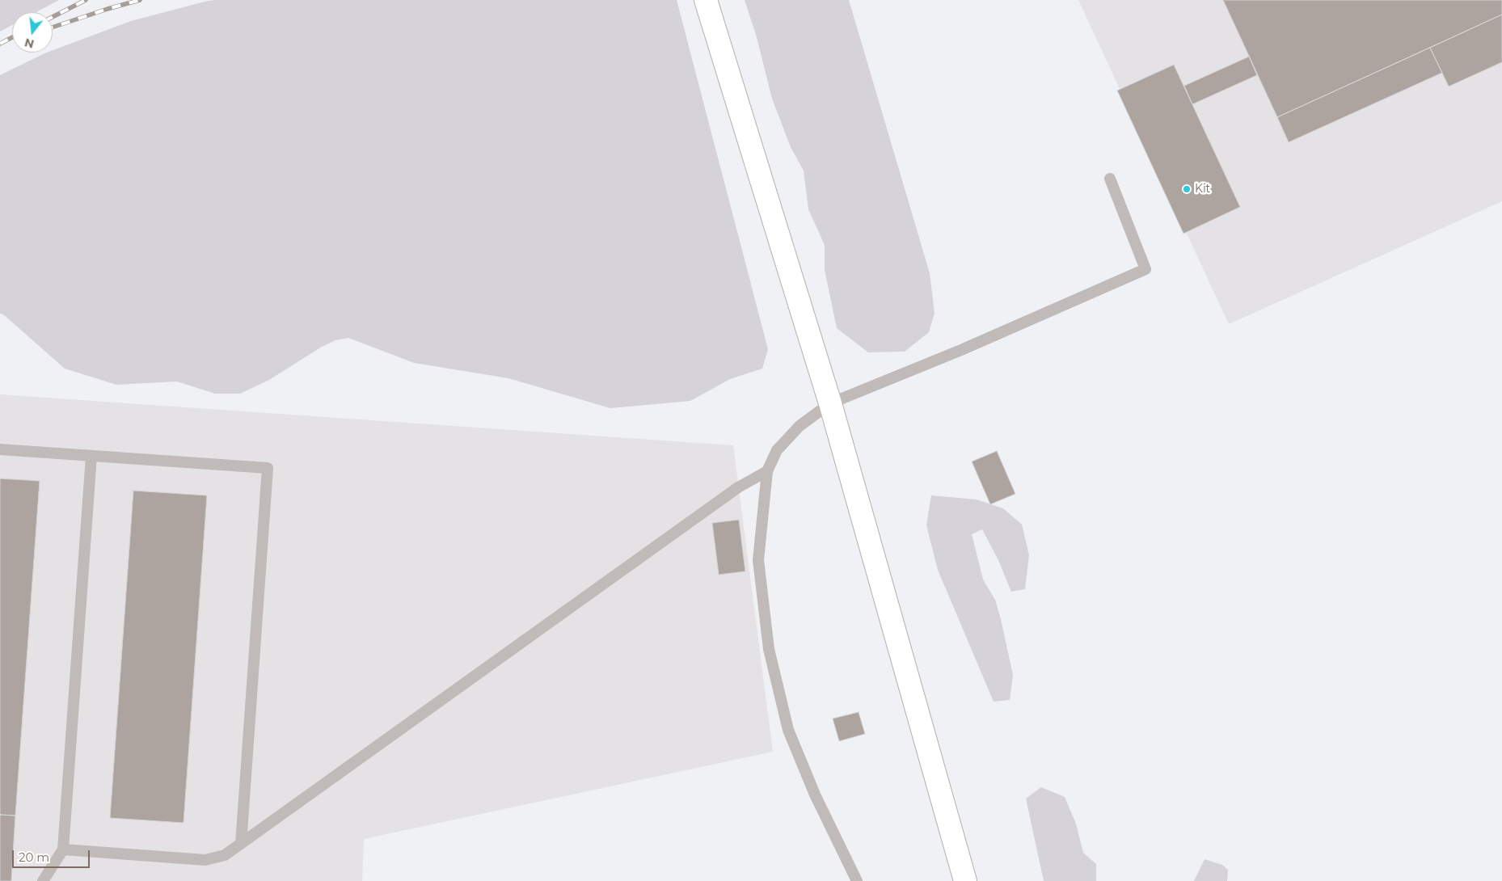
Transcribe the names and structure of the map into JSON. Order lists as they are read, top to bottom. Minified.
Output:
{"places":["Kit"],"scale_bar":"20 m","north":"bottom"}
